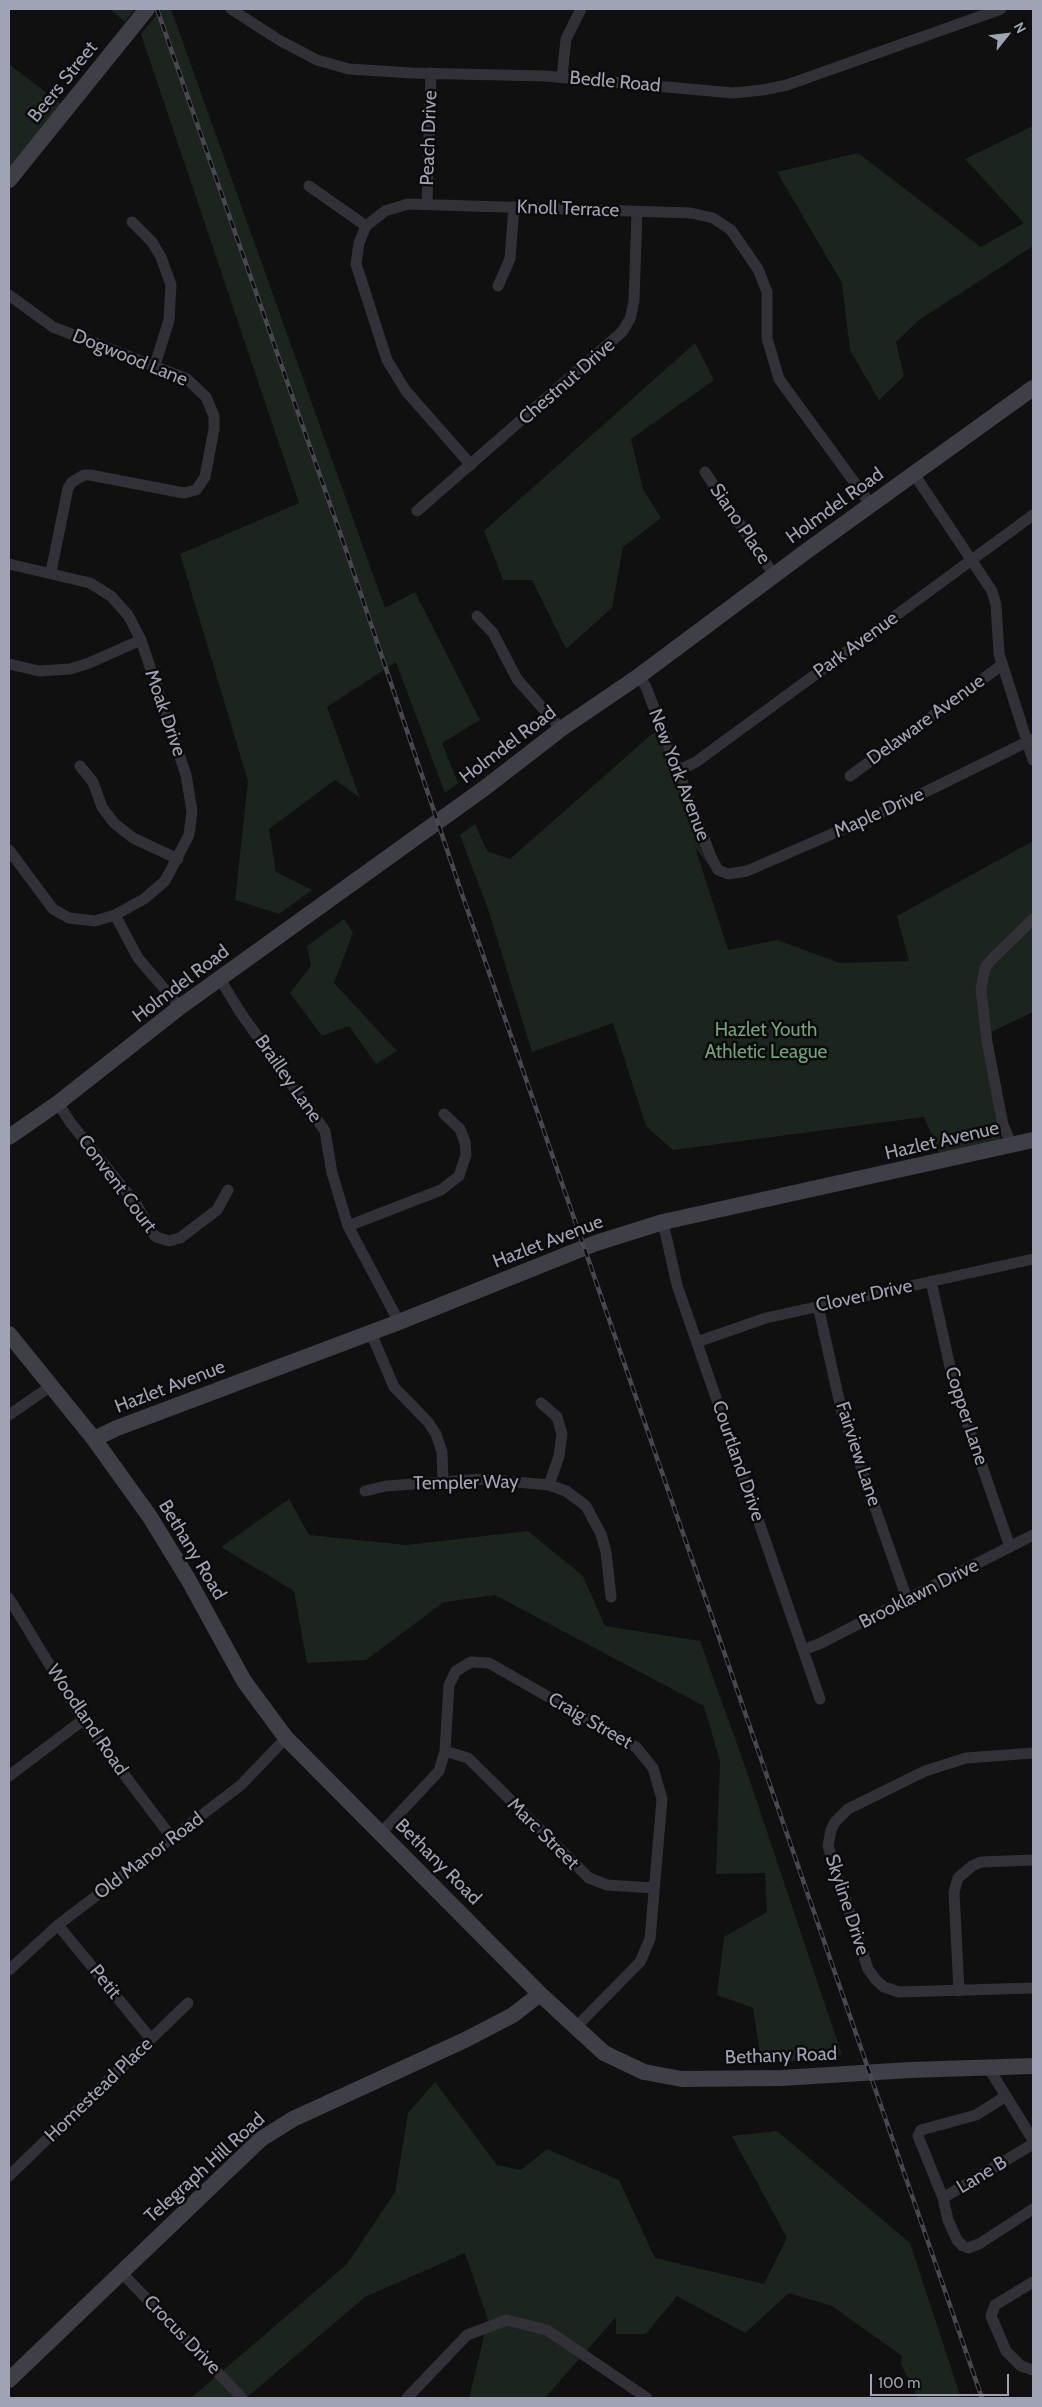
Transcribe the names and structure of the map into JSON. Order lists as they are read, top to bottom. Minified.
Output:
{"streets":{"street":["Beers Street","Bedle Road","Peach Drive","Knoll Terrace","Dogwood Lane","Chestnut Drive","Holmdel Road","Siano Place","Park Avenue","Moak Drive","Delaware Avenue","New York Avenue","Maple Drive","Brailley Lane","Hazlet Avenue","Convent Court","Clover Drive","Copper Lane","Fairview Lane","Courtland Drive","Templer Way","Bethany Road","Brooklawn Drive","Woodland Road","Craig Street","Marc Street","Old Manor Road","Skyline Drive","Petit","Homestead Place","Telegraph Hill Road","Lane B","Crocus Drive"]},"crossings":[["Bedle Road","Peach Drive"],["Peach Drive","Knoll Terrace"],["Knoll Terrace","Chestnut Drive"],["Knoll Terrace","Holmdel Road"],["Dogwood Lane","Moak Drive"],["Holmdel Road","Siano Place"],["Holmdel Road","New York Avenue"],["Holmdel Road","Brailley Lane"],["Holmdel Road","Convent Court"],["Park Avenue","New York Avenue"],["New York Avenue","Maple Drive"],["Brailley Lane","Hazlet Avenue"],["Hazlet Avenue","Courtland Drive"],["Hazlet Avenue","Bethany Road"],["Clover Drive","Copper Lane"],["Clover Drive","Fairview Lane"],["Clover Drive","Courtland Drive"],["Copper Lane","Brooklawn Drive"],["Fairview Lane","Brooklawn Drive"],["Courtland Drive","Brooklawn Drive"],["Bethany Road","Craig Street"],["Bethany Road","Old Manor Road"],["Bethany Road","Telegraph Hill Road"],["Woodland Road","Old Manor Road"],["Craig Street","Marc Street"],["Old Manor Road","Petit"],["Petit","Homestead Place"],["Telegraph Hill Road","Crocus Drive"]],"parks":["Hazlet Youth Athletic League"],"scale_bar":"100 m","north":"top right"}
